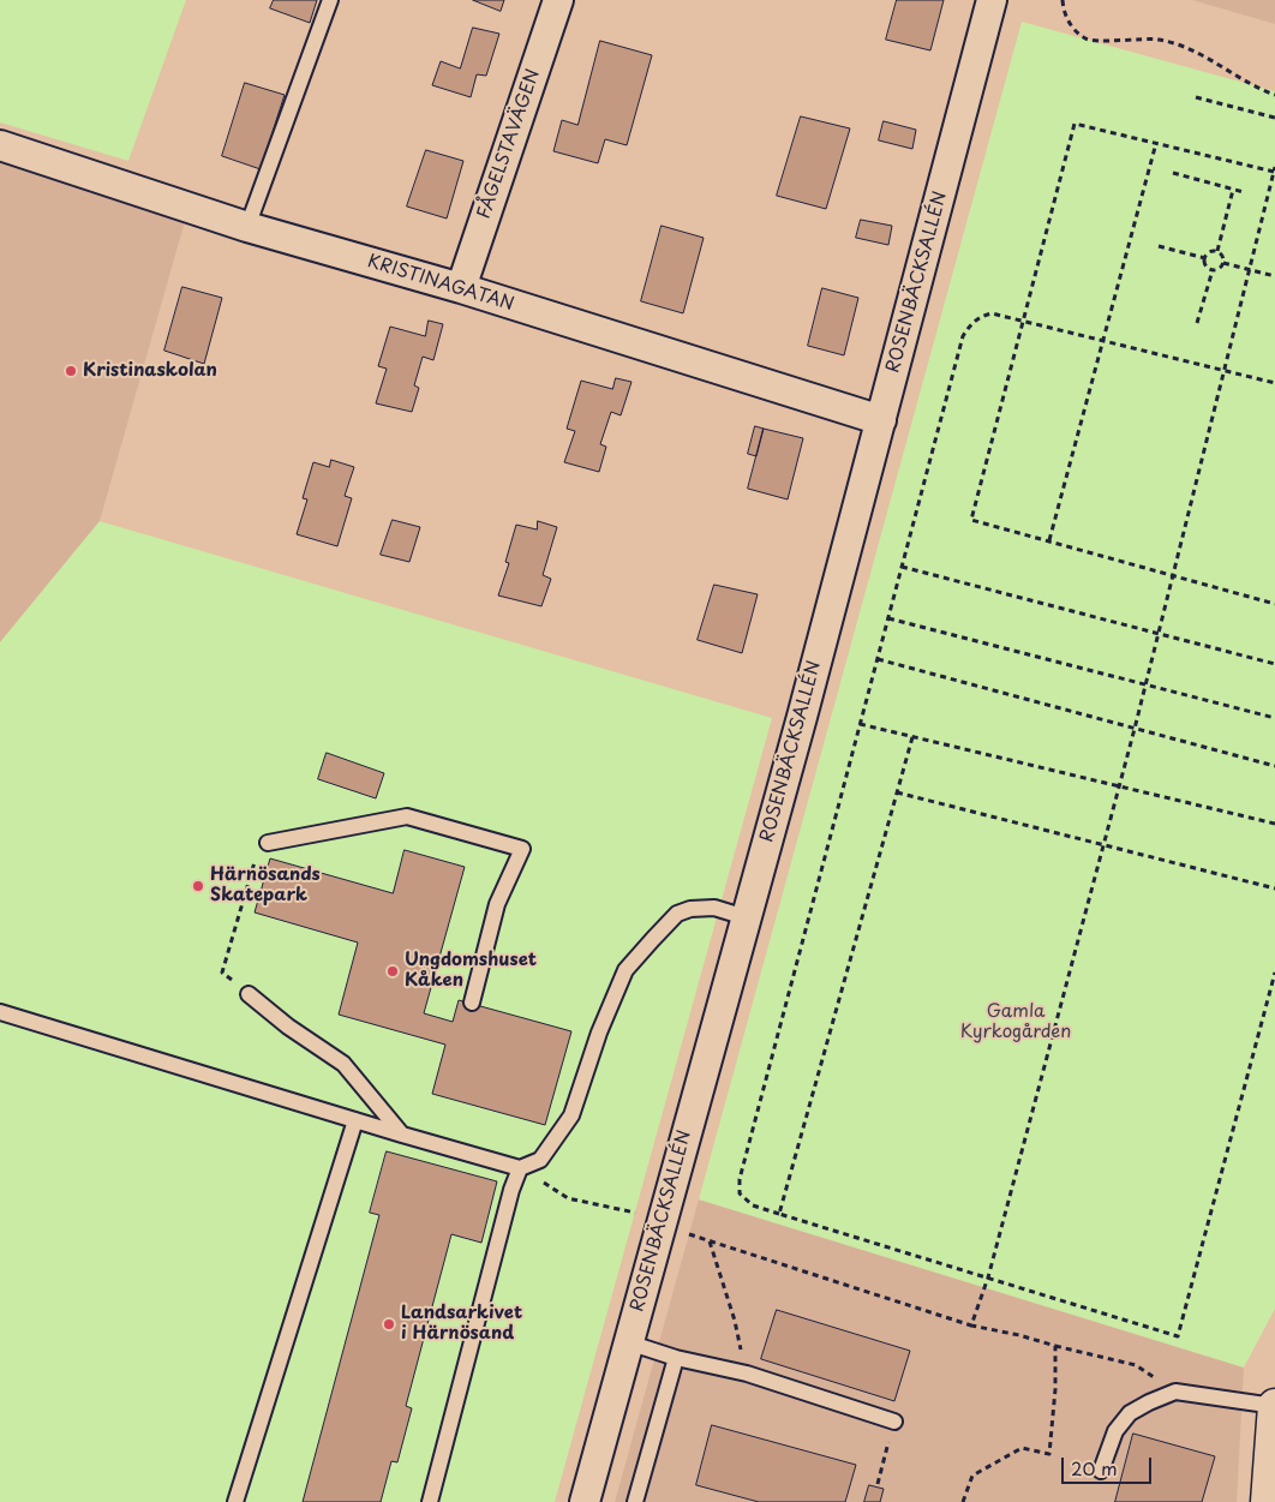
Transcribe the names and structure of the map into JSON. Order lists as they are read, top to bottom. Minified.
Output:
{"streets":{"street":["FÅGELSTAVÄGEN","ROSENBÄCKSALLÉN","KRISTINAGATAN"]},"crossings":[["FÅGELSTAVÄGEN","KRISTINAGATAN"],["ROSENBÄCKSALLÉN","KRISTINAGATAN"]],"parks":["Gamla Kyrkogården"],"places":["Kristinaskolan","Härnösands Skatepark","Ungdomshuset Kåken","Landsarkivet i Härnösand"],"scale_bar":"20 m"}
